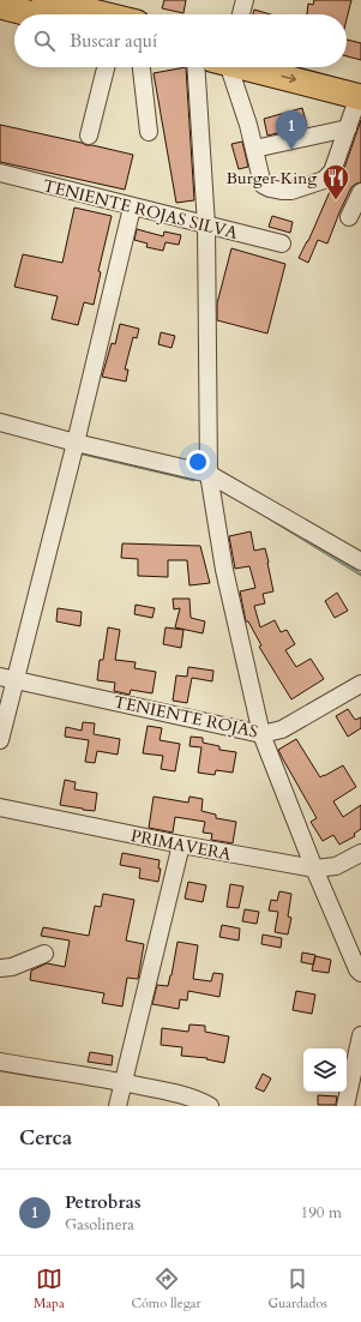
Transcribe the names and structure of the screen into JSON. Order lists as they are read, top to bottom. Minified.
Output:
{"streets":{"street":["TENIENTE ROJAS SILVA","TENIENTE ROJAS","PRIMAVERA"]},"places":{"restaurant":["Burger King"]},"page":{"search":"Buscar aquí","pins":"1","heading":"Cerca","list":[{"mark":"1","name":"Petrobras","note":"Gasolinera","value":"190 m"}],"nav":["Mapa","Cómo llegar","Guardados"]}}
